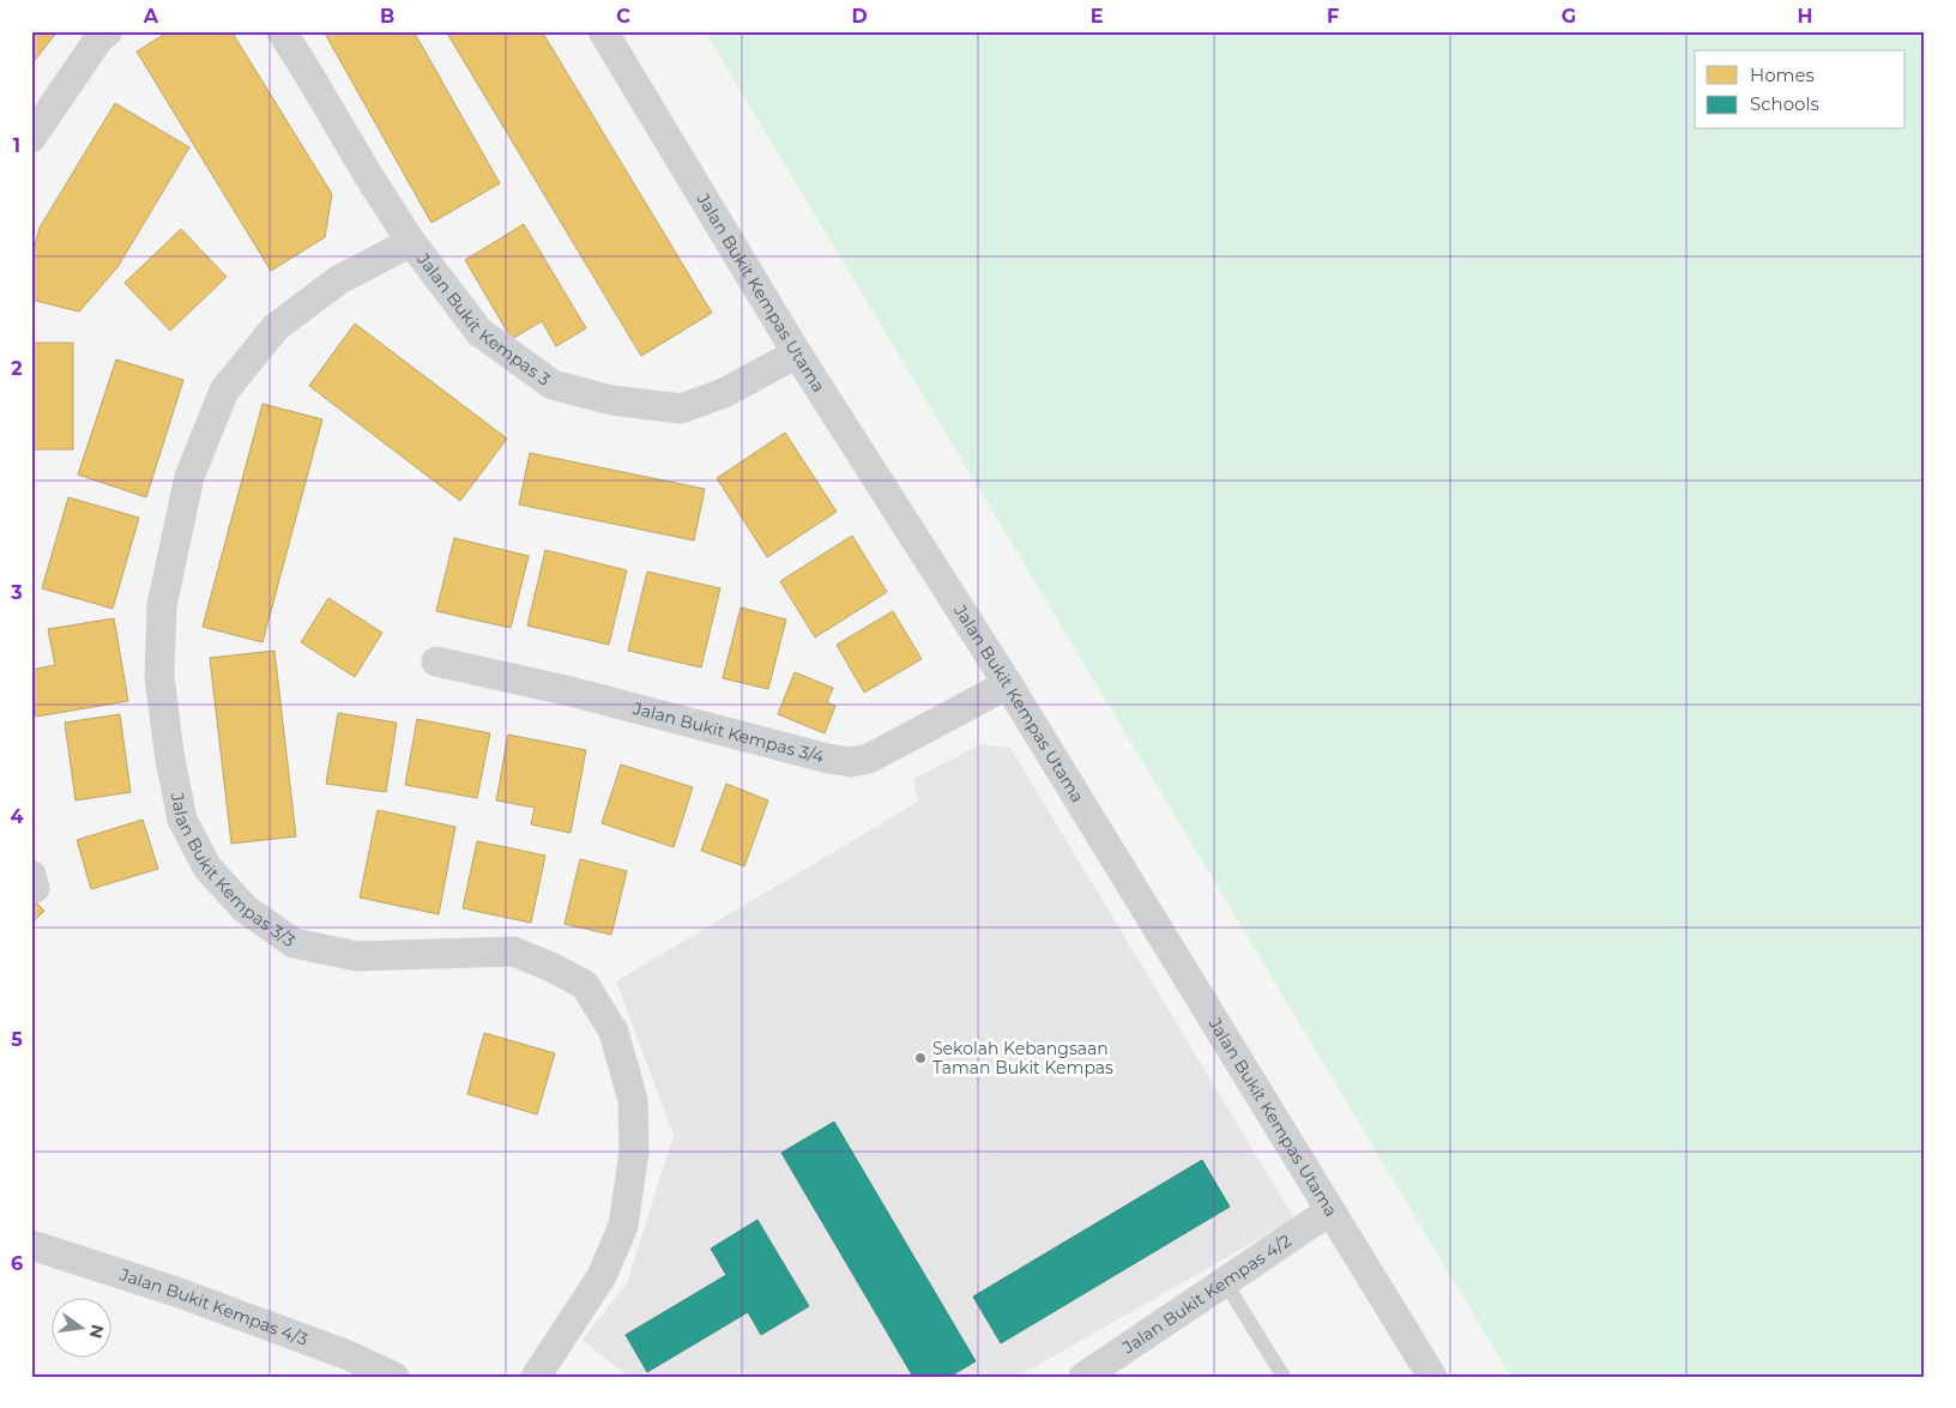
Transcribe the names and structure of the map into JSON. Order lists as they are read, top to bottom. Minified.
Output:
{"streets":{"street":["Jalan Bukit Kempas Utama","Jalan Bukit Kempas 3","Jalan Bukit Kempas 3/4","Jalan Bukit Kempas 3/3","Jalan Bukit Kempas 4/2","Jalan Bukit Kempas 4/3"]},"crossings":[["Jalan Bukit Kempas Utama","Jalan Bukit Kempas 3"],["Jalan Bukit Kempas Utama","Jalan Bukit Kempas 3/4"],["Jalan Bukit Kempas Utama","Jalan Bukit Kempas 4/2"],["Jalan Bukit Kempas 3","Jalan Bukit Kempas 3/3"]],"places":["Sekolah Kebangsaan Taman Bukit Kempas"],"legend":["Homes","Schools"],"north":"right","grid":{"columns":["A","B","C","D","E","F","G","H"],"rows":["1","2","3","4","5","6"]}}
